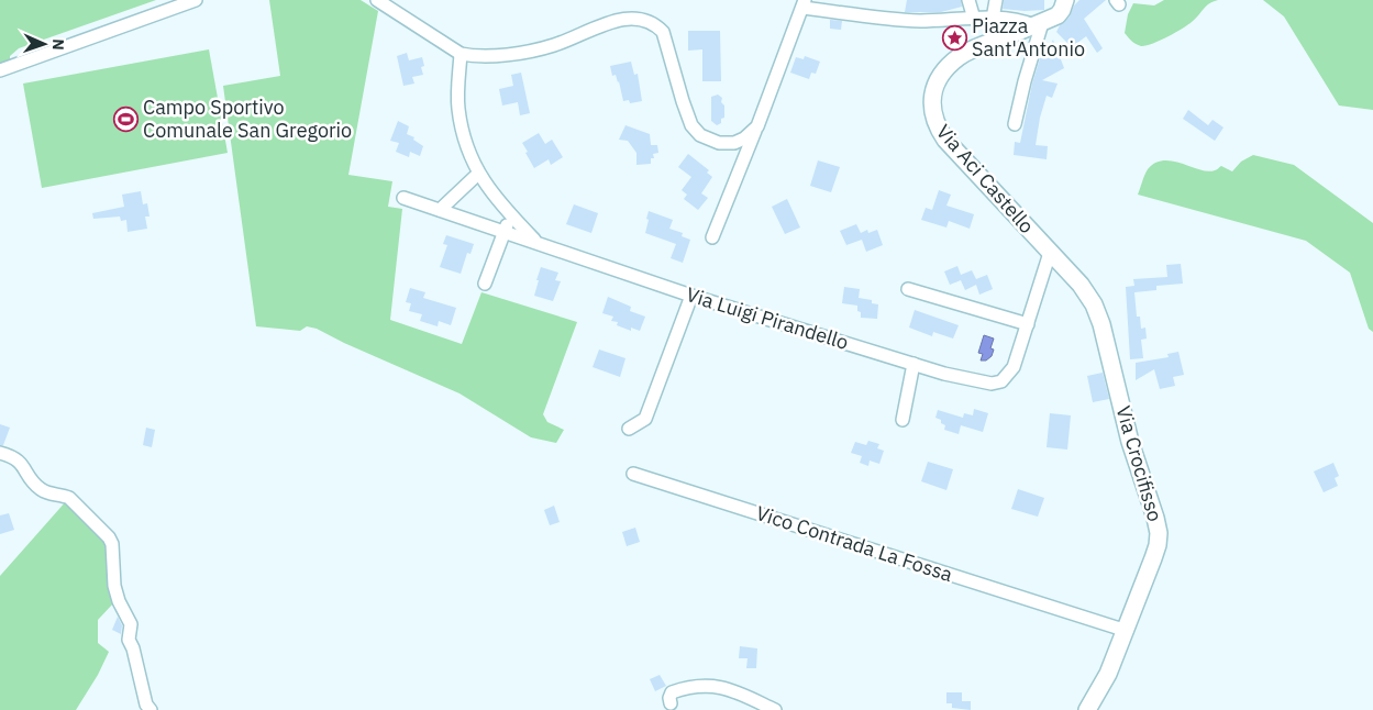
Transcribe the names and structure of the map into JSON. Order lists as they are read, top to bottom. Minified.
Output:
{"streets":{"street":["Via Aci Castello","Via Luigi Pirandello","Via Crocifisso","Vico Contrada La Fossa"]},"crossings":[["Via Aci Castello","Via Luigi Pirandello"],["Via Aci Castello","Via Crocifisso"],["Via Crocifisso","Vico Contrada La Fossa"]],"places":{"place":["Piazza Sant'Antonio"],"sports":["Campo Sportivo Comunale San Gregorio"]},"north":"right"}
